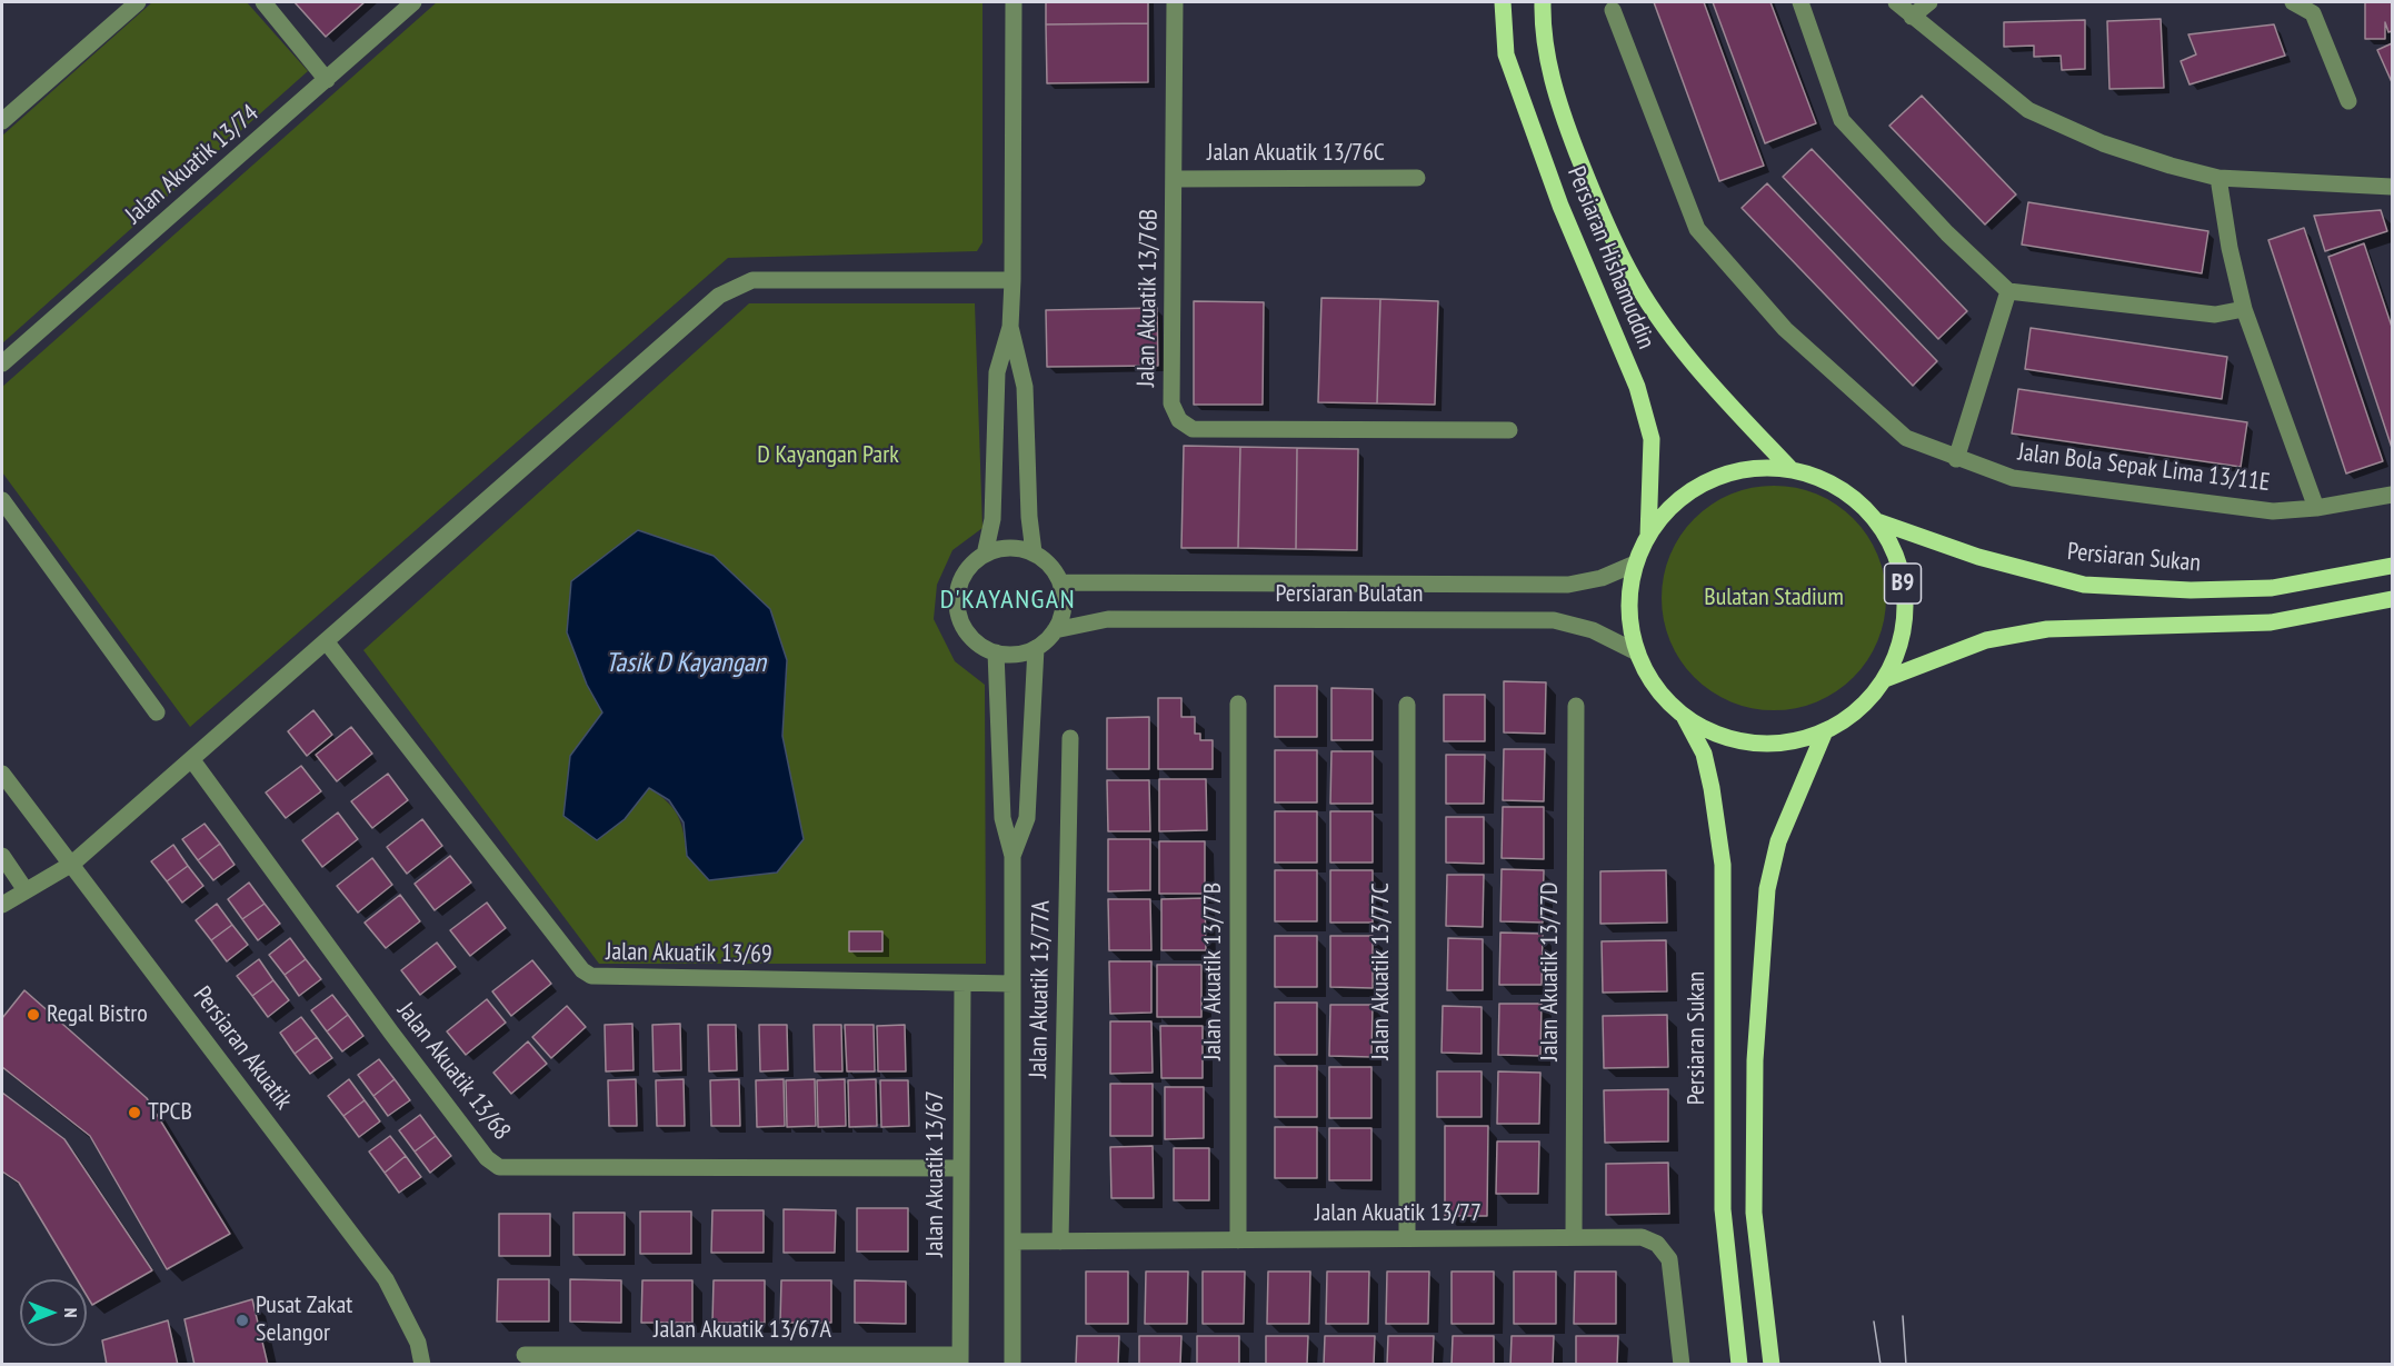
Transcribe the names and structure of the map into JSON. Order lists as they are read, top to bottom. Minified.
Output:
{"streets":{"main road":["Persiaran Hishamuddin","Persiaran Sukan","B9"],"street":["Jalan Akuatik 13/76C","Jalan Akuatik 13/74","Jalan Akuatik 13/76B","Jalan Bola Sepak Lima 13/11E","Persiaran Bulatan","Jalan Akuatik 13/69","Jalan Akuatik 13/77B","Jalan Akuatik 13/77C","Jalan Akuatik 13/77D","Jalan Akuatik 13/77A","Persiaran Akuatik","Jalan Akuatik 13/68","Jalan Akuatik 13/67","Jalan Akuatik 13/77","Jalan Akuatik 13/67A"]},"crossings":[["Jalan Akuatik 13/76C","Jalan Akuatik 13/76B"],["Persiaran Hishamuddin","B9"],["Persiaran Sukan","B9"],["B9","Persiaran Bulatan"],["Jalan Akuatik 13/69","Jalan Akuatik 13/67"],["Jalan Akuatik 13/77B","Jalan Akuatik 13/77"],["Jalan Akuatik 13/77C","Jalan Akuatik 13/77"],["Jalan Akuatik 13/77D","Jalan Akuatik 13/77"],["Jalan Akuatik 13/77A","Jalan Akuatik 13/77"],["Jalan Akuatik 13/68","Jalan Akuatik 13/67"],["Jalan Akuatik 13/67","Jalan Akuatik 13/67A"]],"districts":["D'KAYANGAN"],"water":["Tasik D Kayangan"],"parks":["D Kayangan Park","Bulatan Stadium"],"places":["Regal Bistro","TPCB","Pusat Zakat Selangor"],"north":"right"}
